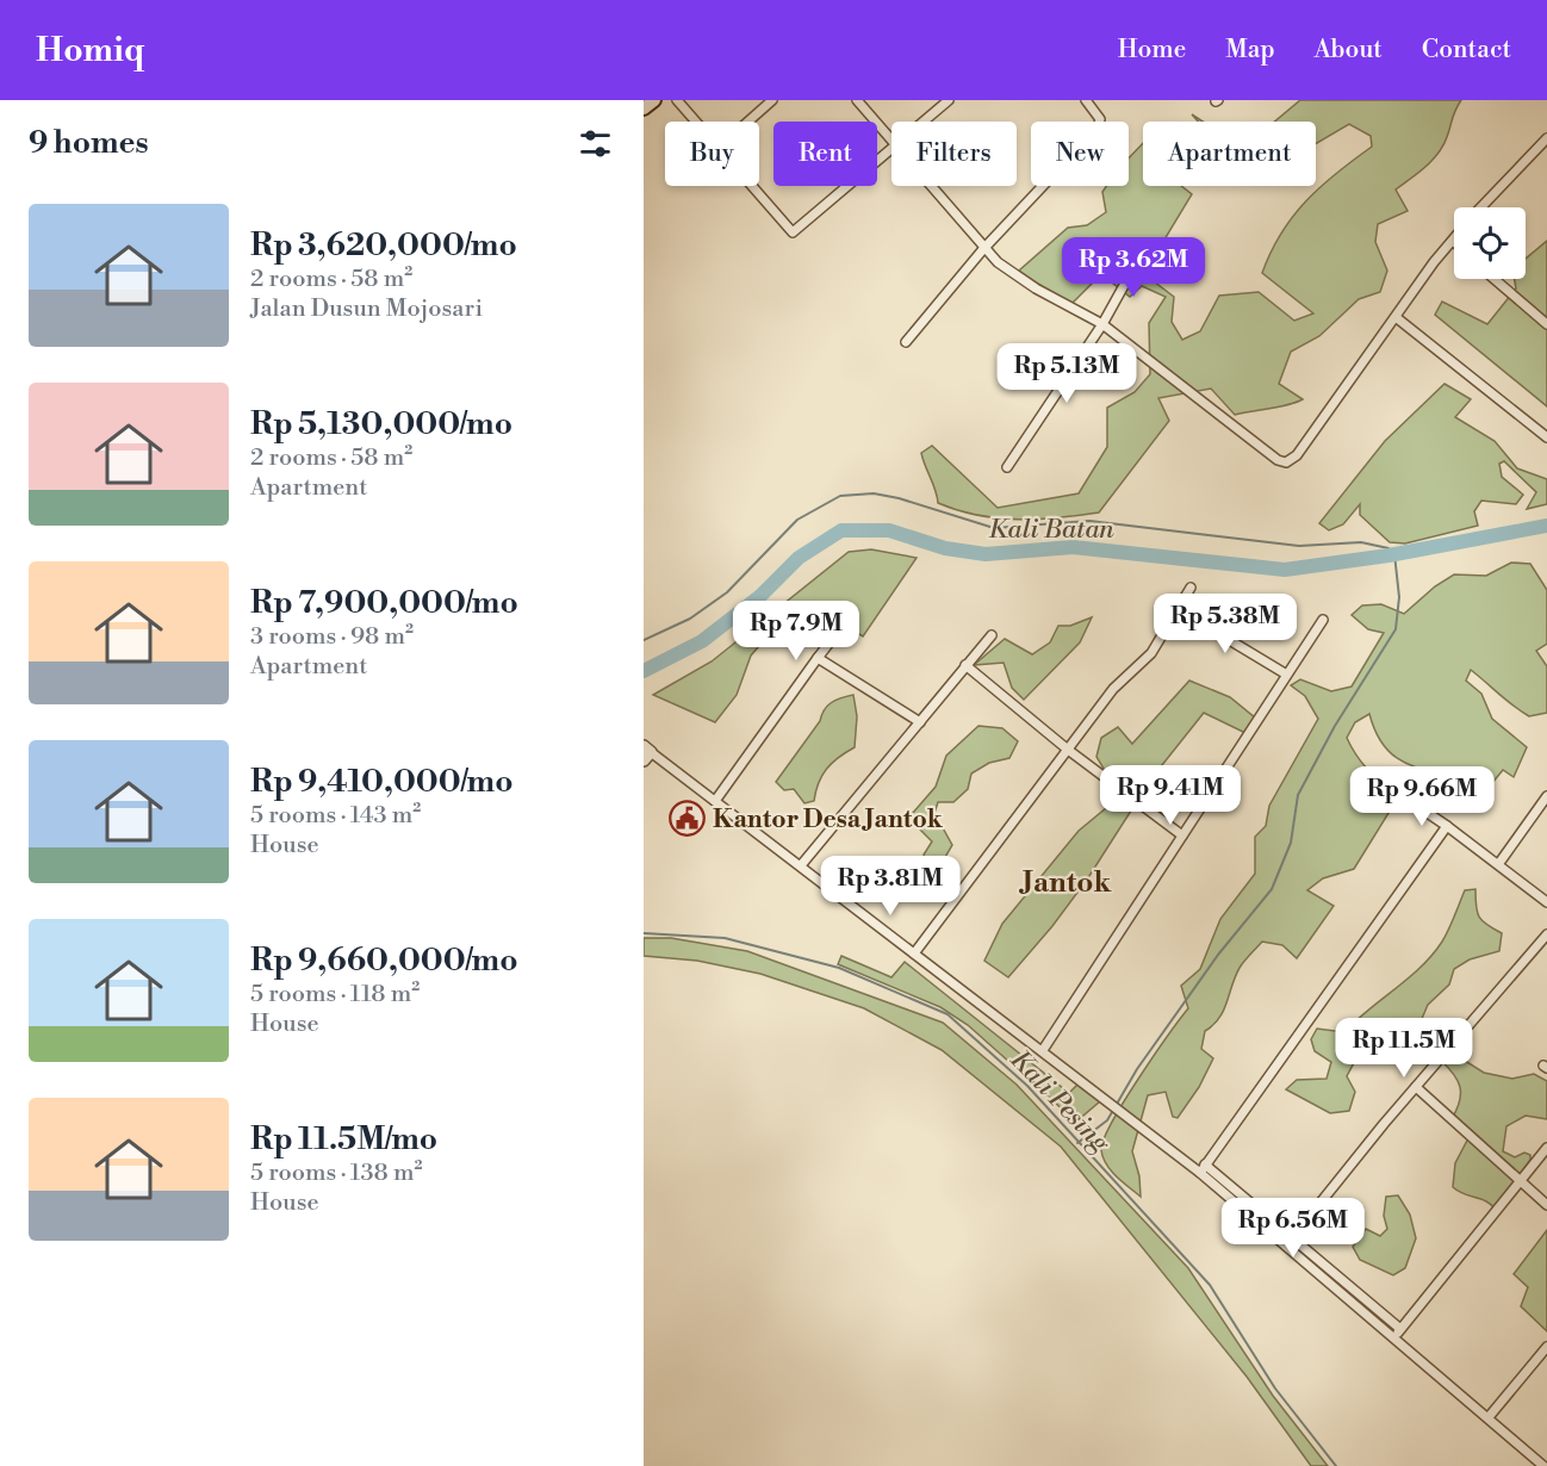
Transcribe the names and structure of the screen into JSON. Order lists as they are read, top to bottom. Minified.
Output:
{"districts":["Jantok"],"water":["Kali Batan","Kali Pesing"],"places":{"public building":["Kantor Desa Jantok"]},"page":{"header":"Homiq","nav":["Home","Map","About","Contact"],"heading":"9 homes","chip":["Buy","Rent","Filters","New","Apartment"],"list":[{"name":"Rp 3,620,000/mo","note":"2 rooms · 58 m² · Jalan Dusun Mojosari"},{"name":"Rp 5,130,000/mo","note":"2 rooms · 58 m² · Apartment"},{"name":"Rp 7,900,000/mo","note":"3 rooms · 98 m² · Apartment"},{"name":"Rp 9,410,000/mo","note":"5 rooms · 143 m² · House"},{"name":"Rp 9,660,000/mo","note":"5 rooms · 118 m² · House"},{"name":"Rp 11.5M/mo","note":"5 rooms · 138 m² · House"}],"price":["Rp 3.62M","Rp 5.13M","Rp 5.38M","Rp 7.9M","Rp 9.41M","Rp 9.66M","Rp 3.81M","Rp 11.5M","Rp 6.56M"]}}
